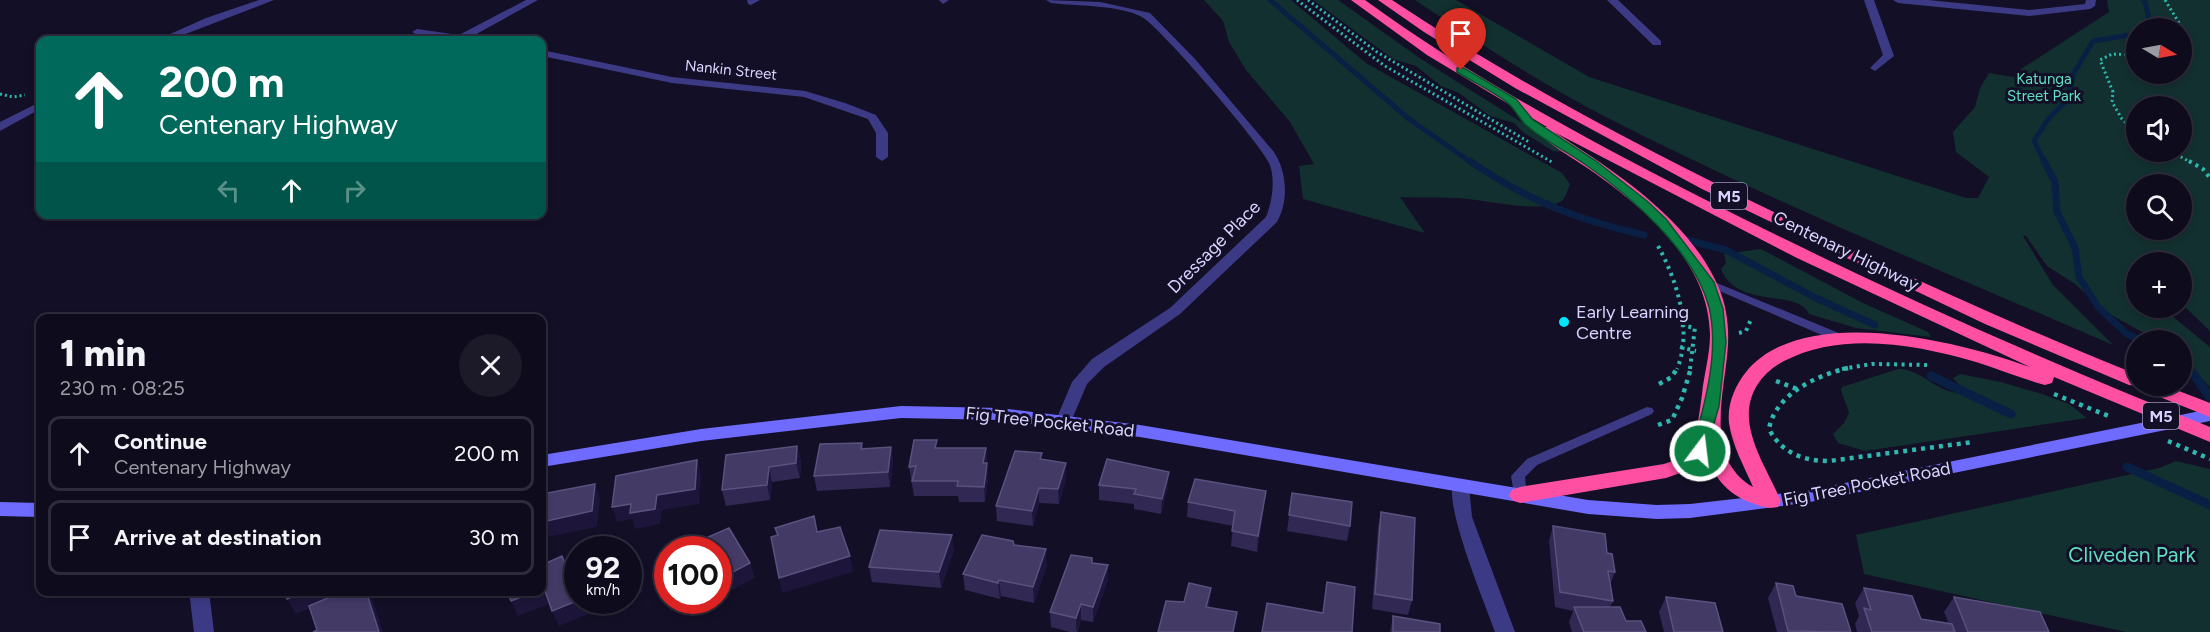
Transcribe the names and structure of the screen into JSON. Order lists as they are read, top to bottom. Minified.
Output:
{"streets":{"highway":["M5","Centenary Highway"],"main road":["Fig Tree Pocket Road"],"street":["Nankin Street","Dressage Place"]},"crossings":[["M5","Fig Tree Pocket Road"],["Dressage Place","Fig Tree Pocket Road"]],"parks":["Katunga Street Park","Cliveden Park"],"places":["Early Learning Centre"],"north":"right","page":{"map_buttons":["+","−"],"turn":["200 m","Centenary Highway"],"heading":["1 min","230 m · 08:25"],"list":[{"name":"Continue","note":"Centenary Highway","value":"200 m"},{"name":"Arrive at destination","value":"30 m"}],"speed":"92 km/h","limit":"100"}}
